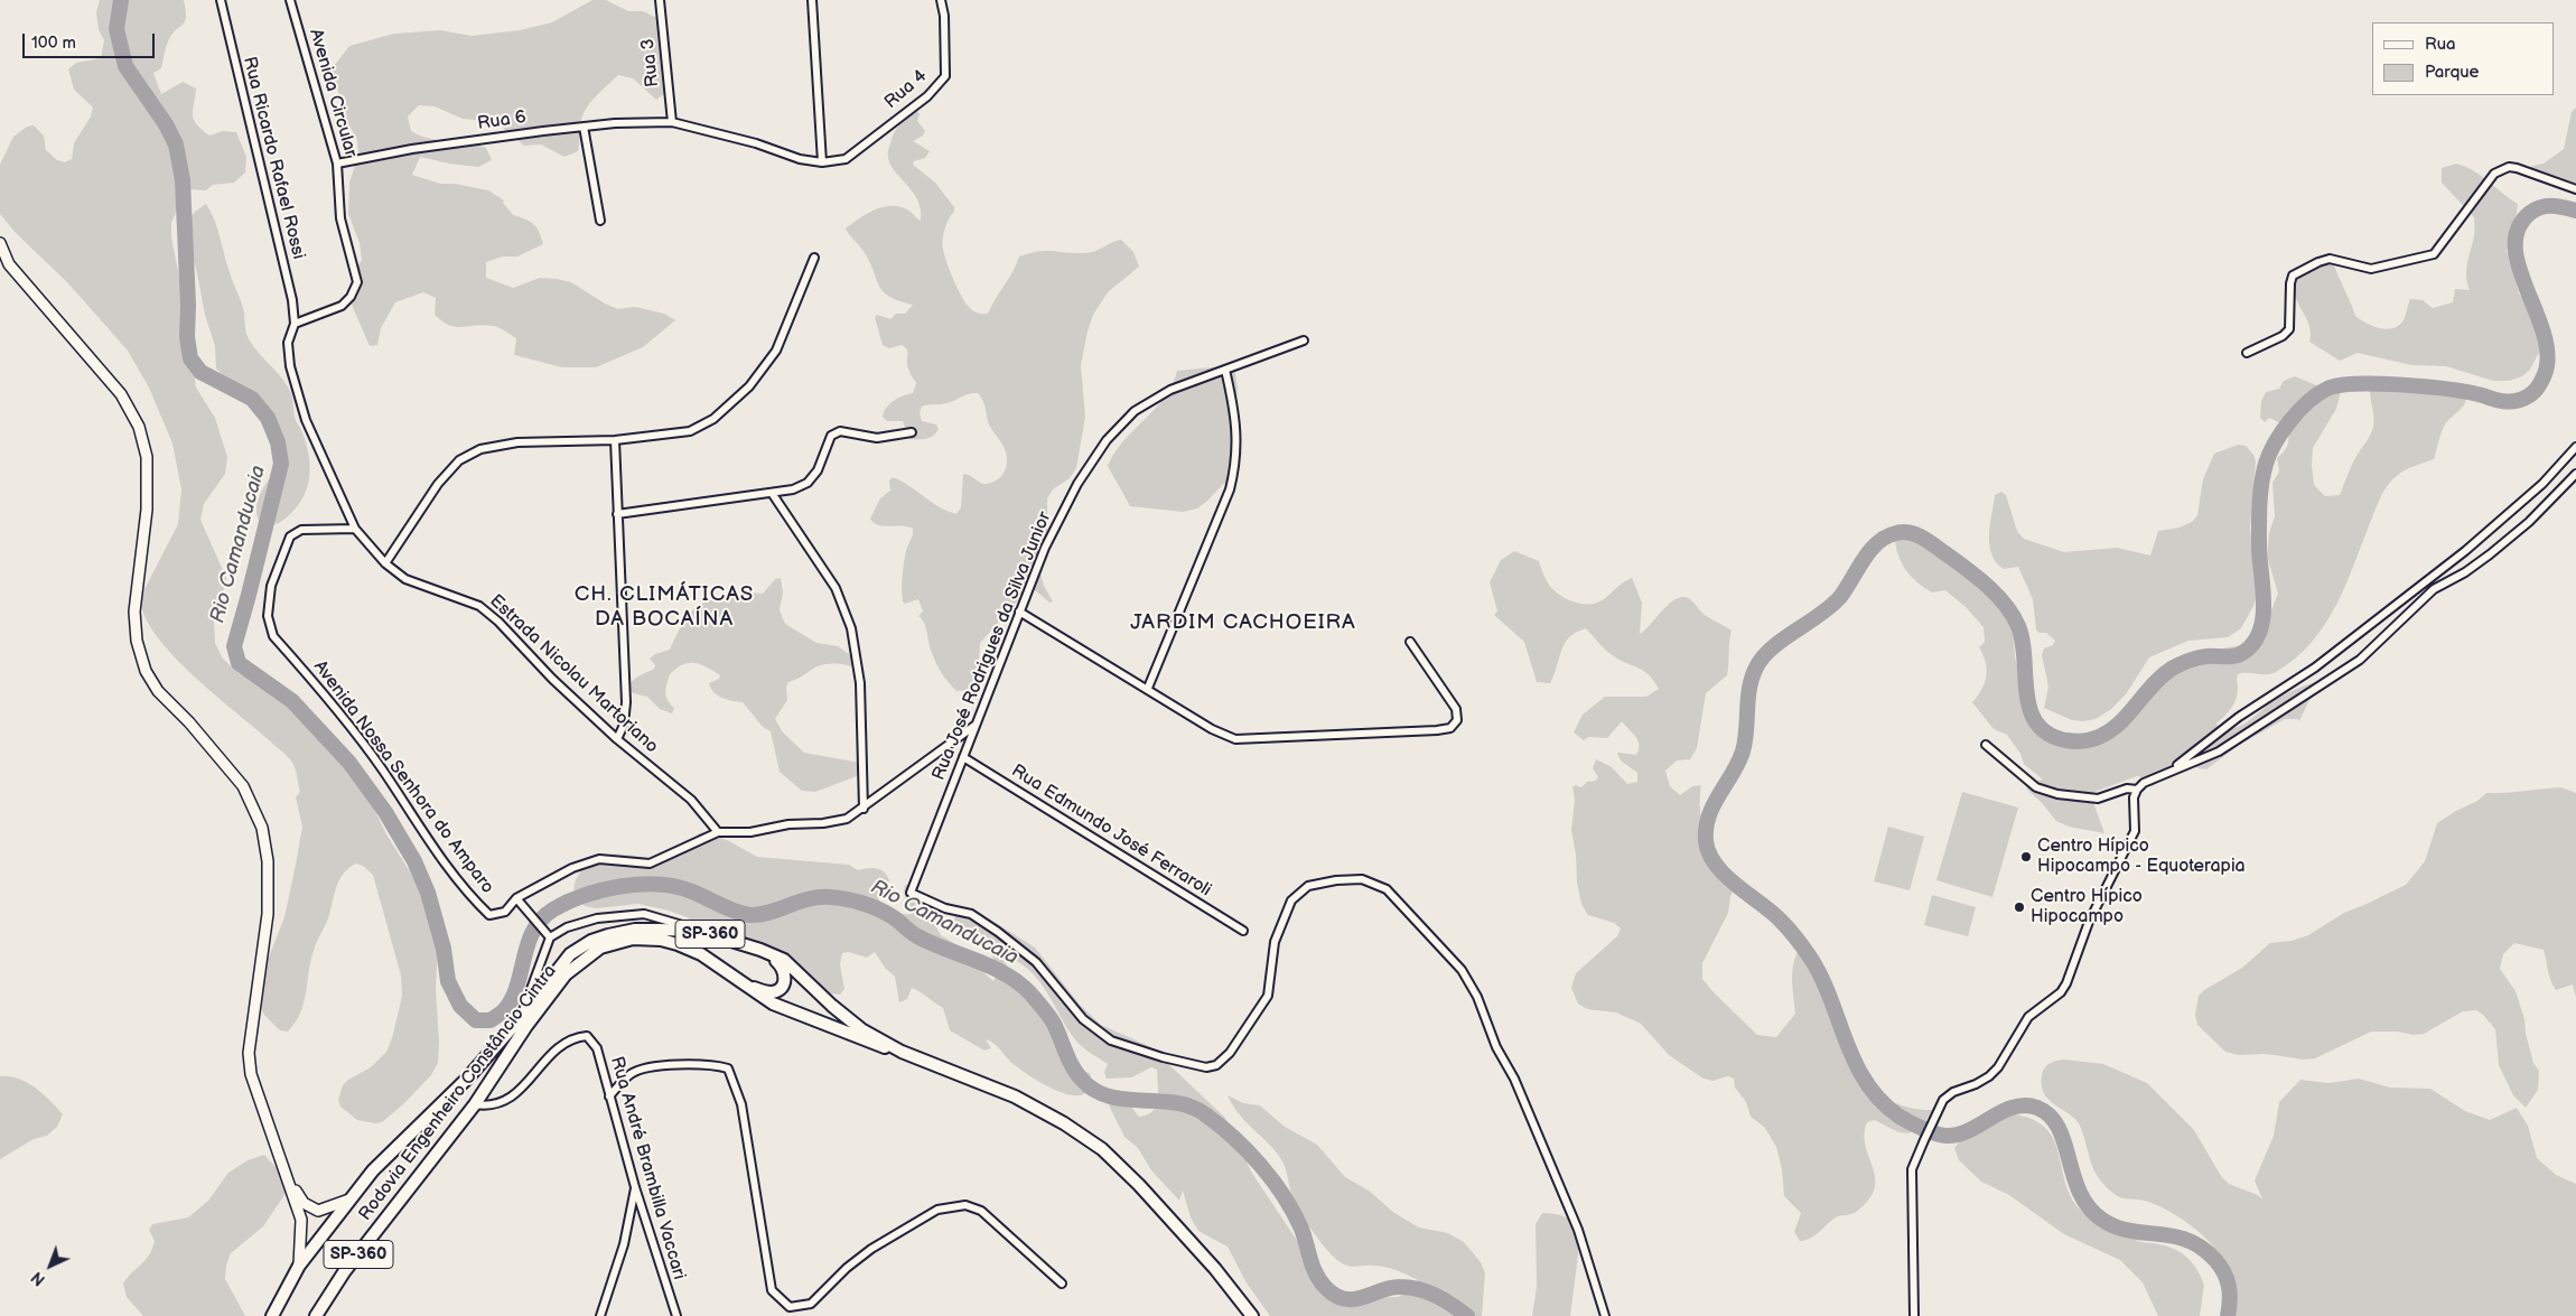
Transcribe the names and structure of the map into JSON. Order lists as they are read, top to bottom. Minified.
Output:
{"streets":{"main road":["SP-360","Rodovia Engenheiro Constâncio Cintra"],"street":["Rua 3","Rua 4","Avenida Circular","Rua 6","Rua Ricardo Rafael Rossi","Rua José Rodrigues da Silva Junior","Estrada Nicolau Martoriano","Avenida Nossa Senhora do Amparo","Rua Edmundo José Ferraroli","Rua André Brambilla Vaccari"]},"crossings":[["Rua 3","Rua 4"],["Rua 3","Rua 6"],["Rua 4","Rua 6"],["Avenida Circular","Rua 6"],["Avenida Circular","Rua Ricardo Rafael Rossi"],["Avenida Circular","Estrada Nicolau Martoriano"],["Rua Ricardo Rafael Rossi","Estrada Nicolau Martoriano"],["Rua José Rodrigues da Silva Junior","Rua Edmundo José Ferraroli"],["Estrada Nicolau Martoriano","Avenida Nossa Senhora do Amparo"],["Rodovia Engenheiro Constâncio Cintra","Rua André Brambilla Vaccari"]],"districts":["CH. CLIMÁTICAS DA BOCAÍNA","JARDIM CACHOEIRA"],"water":["Rio Camanducaia"],"places":["Centro Hípico Hipocampo - Equoterapia","Centro Hípico Hipocampo"],"legend":["Rua","Parque"],"scale_bar":"100 m","north":"bottom left"}
